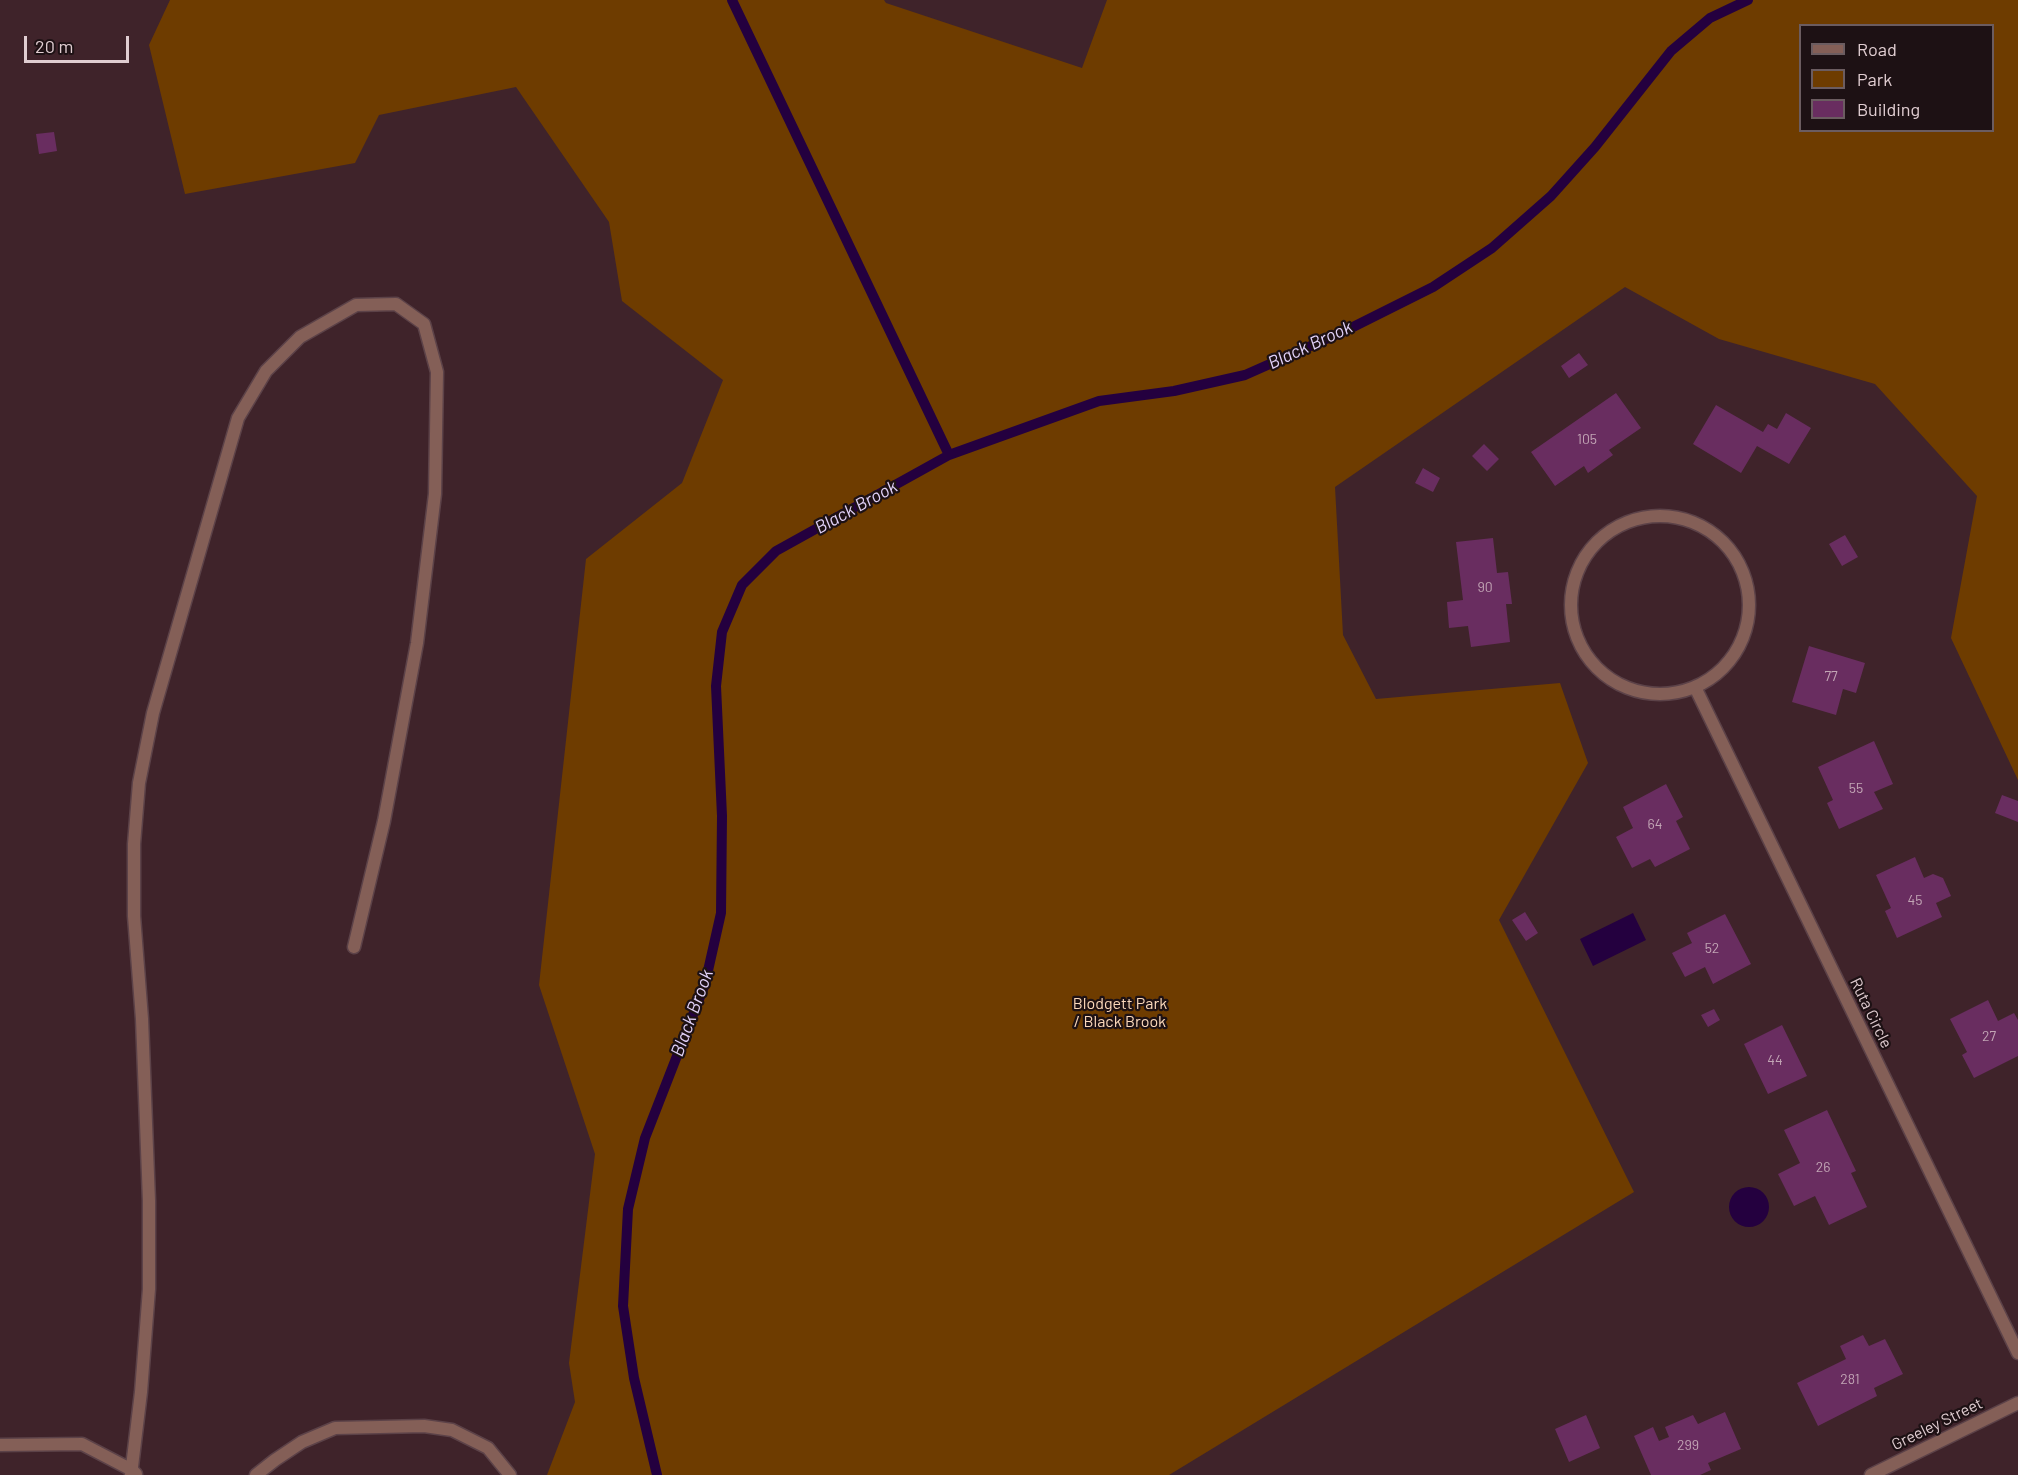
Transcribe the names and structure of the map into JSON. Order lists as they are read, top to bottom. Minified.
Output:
{"streets":{"street":["Ruta Circle","Greeley Street"]},"water":["Black Brook"],"parks":["Blodgett Park / Black Brook"],"house_numbers":["105","90","77","55","64","45","52","27","44","26","281","299"],"legend":["Road","Park","Building"],"scale_bar":"20 m"}
